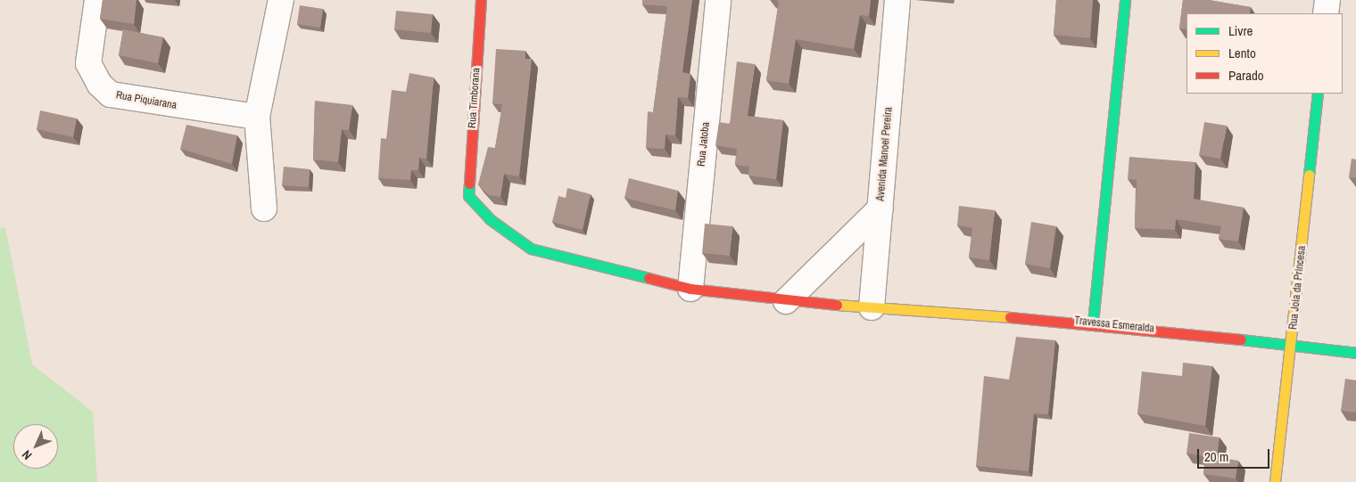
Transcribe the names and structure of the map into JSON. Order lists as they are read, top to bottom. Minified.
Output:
{"streets":{"street":["Rua Timborana","Rua Piquiarana","Rua Jatoba","Avenida Manoel Pereira","Rua Joia da Princesa","Travessa Esmeralda"]},"crossings":[["Rua Timborana","Travessa Esmeralda"],["Rua Jatoba","Travessa Esmeralda"],["Avenida Manoel Pereira","Travessa Esmeralda"],["Rua Joia da Princesa","Travessa Esmeralda"]],"legend":["Livre","Lento","Parado"],"scale_bar":"20 m","north":"bottom left"}
